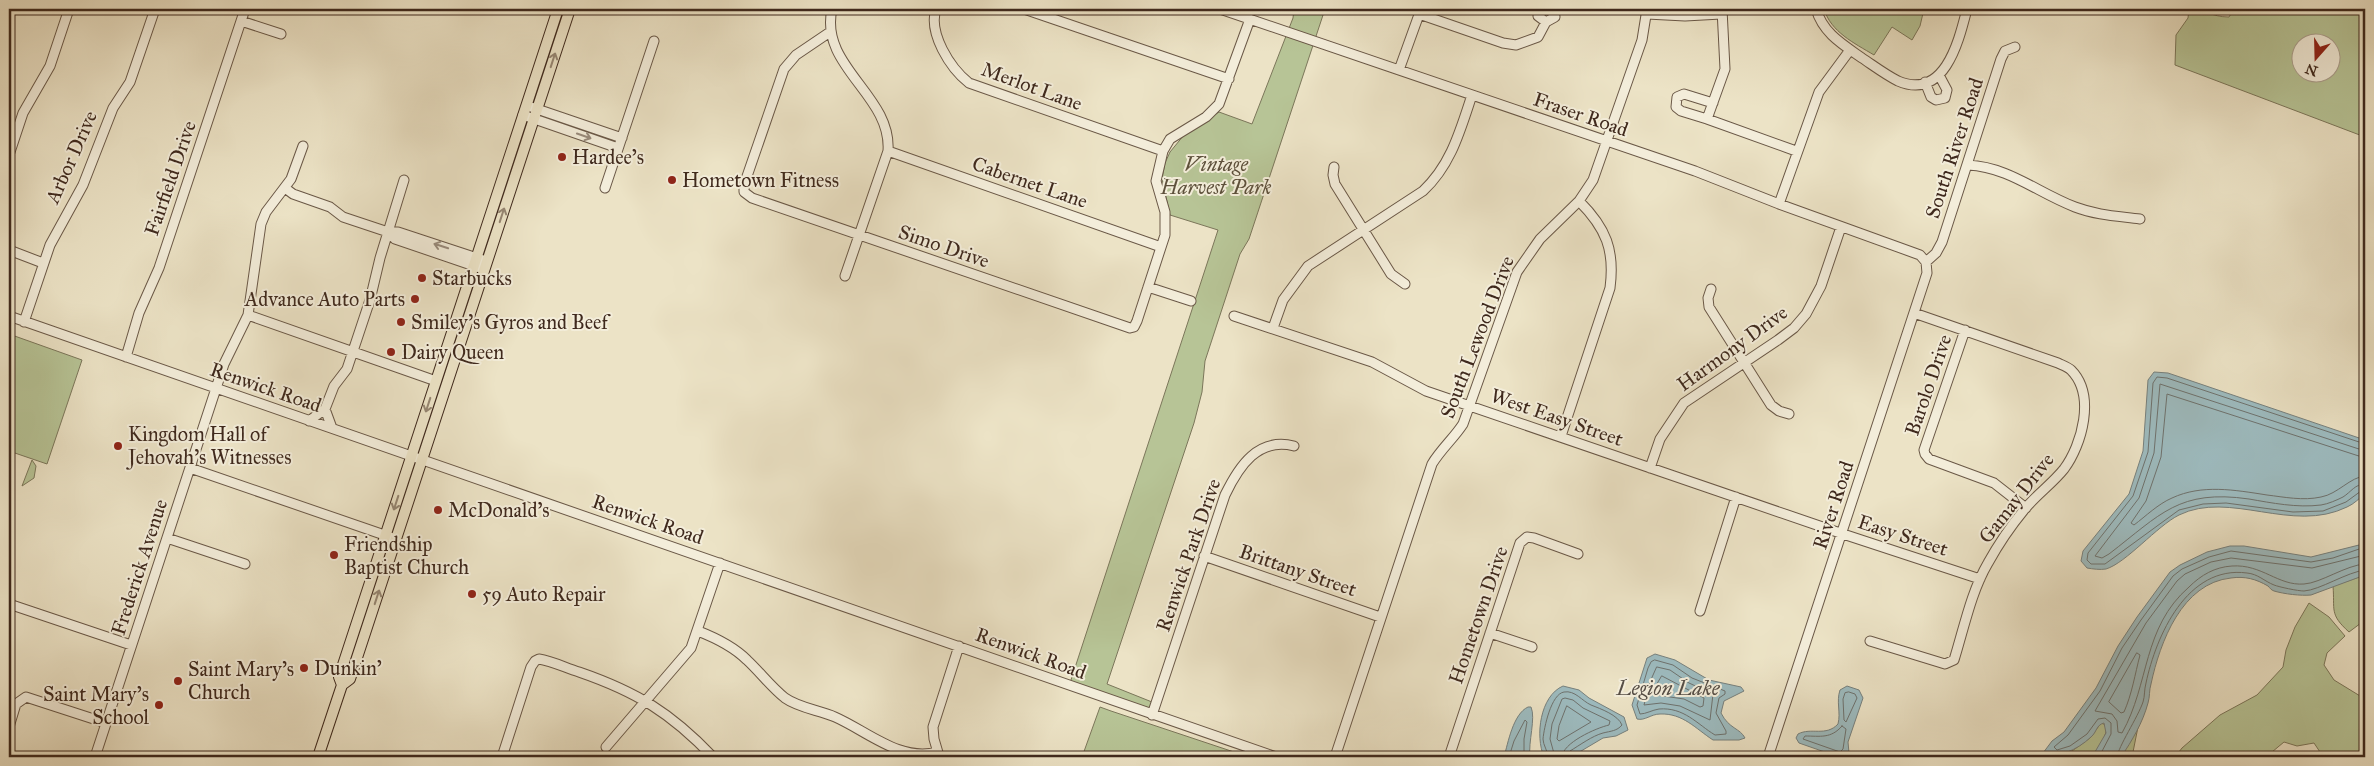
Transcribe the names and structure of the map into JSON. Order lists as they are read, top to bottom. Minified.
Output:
{"streets":{"street":["Merlot Lane","Fraser Road","South River Road","Arbor Drive","Fairfield Drive","Cabernet Lane","Simo Drive","South Lewood Drive","Harmony Drive","Barolo Drive","Renwick Road","West Easy Street","Gamay Drive","River Road","Easy Street","Renwick Park Drive","Frederick Avenue","Brittany Street","Hometown Drive"]},"crossings":[["Fraser Road","South River Road"],["Fraser Road","South Lewood Drive"],["Fraser Road","Harmony Drive"],["Fraser Road","River Road"],["South River Road","River Road"],["Arbor Drive","Renwick Road"],["Fairfield Drive","Renwick Road"],["South Lewood Drive","West Easy Street"],["South Lewood Drive","Brittany Street"],["Harmony Drive","West Easy Street"],["Barolo Drive","Gamay Drive"],["Renwick Road","Renwick Park Drive"],["Renwick Road","Frederick Avenue"],["West Easy Street","River Road"],["West Easy Street","Easy Street"],["Gamay Drive","River Road"],["Gamay Drive","Easy Street"],["River Road","Easy Street"],["Renwick Park Drive","Brittany Street"]],"water":["Legion Lake"],"parks":["Vintage Harvest Park"],"places":["Hardee's","Hometown Fitness","Starbucks","Advance Auto Parts","Smiley's Gyros and Beef","Dairy Queen","Kingdom Hall of Jehovah's Witnesses","McDonald's","Friendship Baptist Church","59 Auto Repair","Dunkin'","Saint Mary's Church","Saint Mary's School"],"north":"bottom"}
